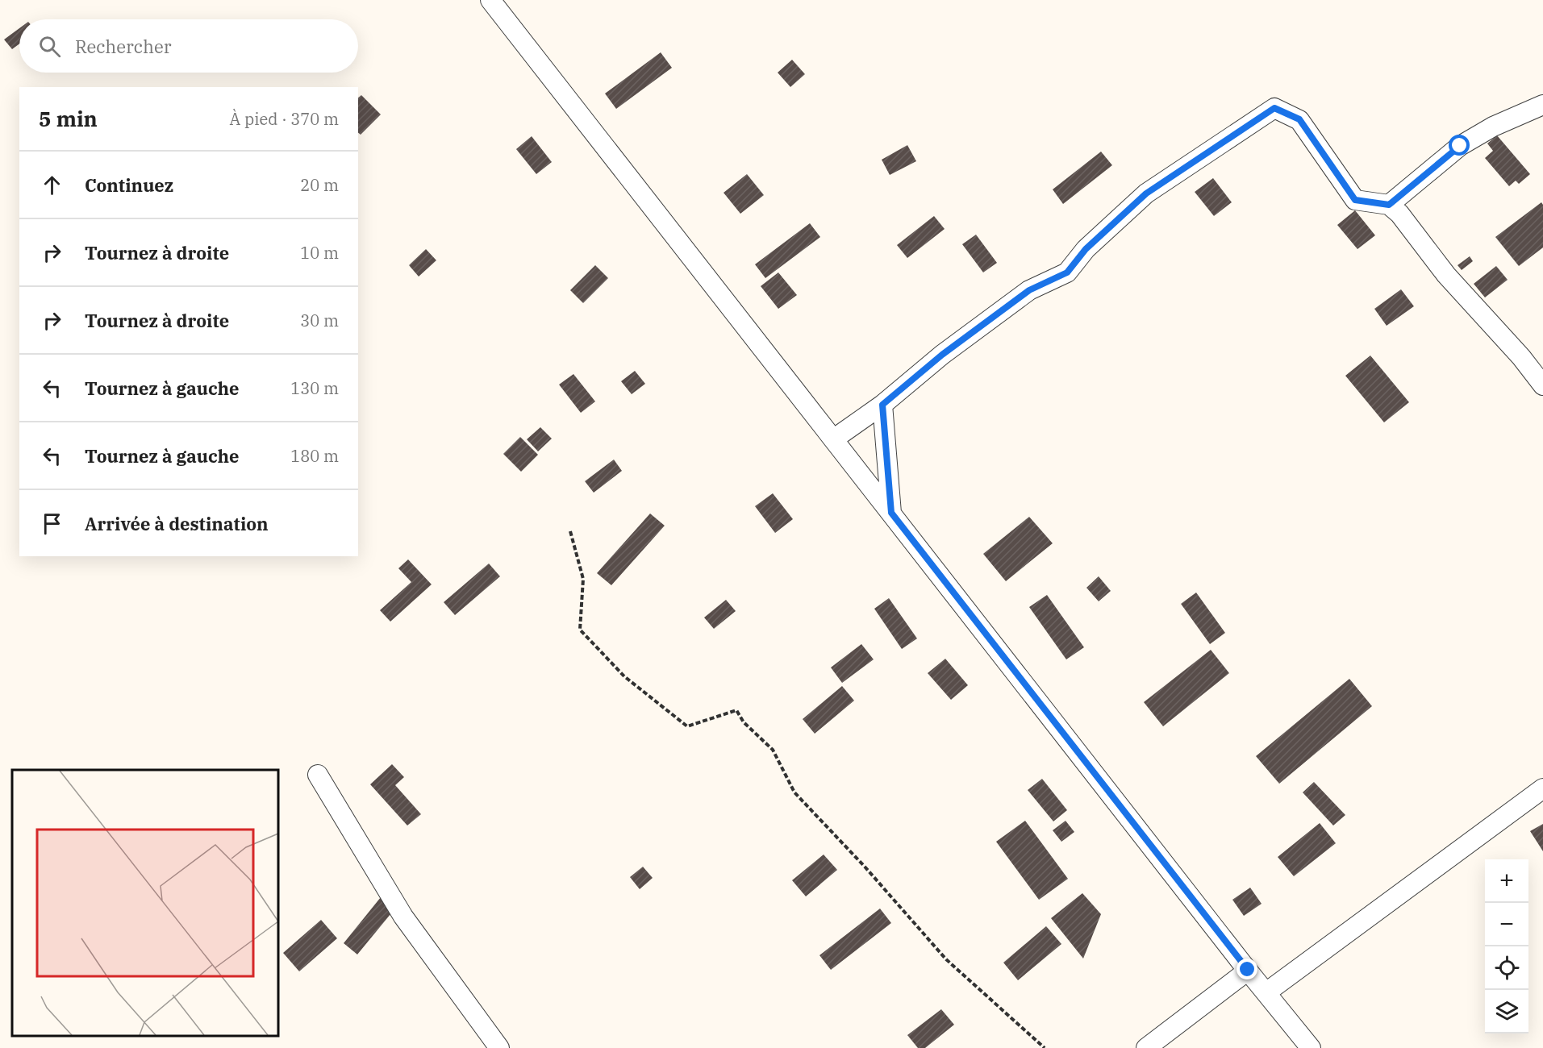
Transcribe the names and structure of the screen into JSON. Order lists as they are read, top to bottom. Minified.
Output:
{"page":{"search":"Rechercher","heading":["5 min","À pied · 370 m"],"list":[["Continuez","20 m"],["Tournez à droite","10 m"],["Tournez à droite","30 m"],["Tournez à gauche","130 m"],["Tournez à gauche","180 m"],"Arrivée à destination"],"map_buttons":["+","−"]}}
